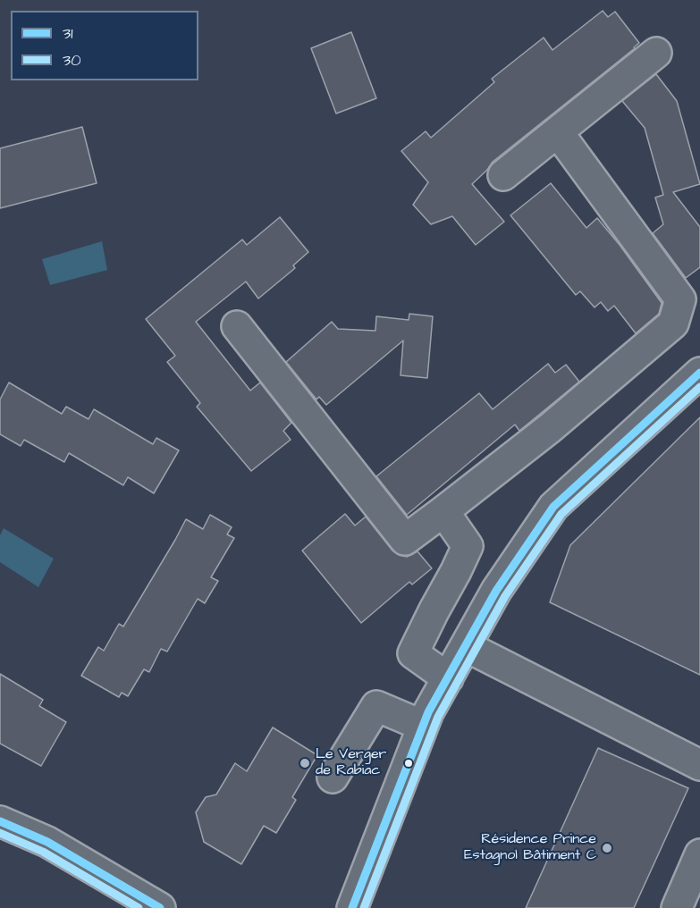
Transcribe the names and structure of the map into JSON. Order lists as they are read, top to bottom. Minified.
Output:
{"places":["Le Verger de Rabiac","Résidence Prince Estagnol Bâtiment C"],"lines":["transit line 31","transit line 30"],"legend":["31","30"]}
